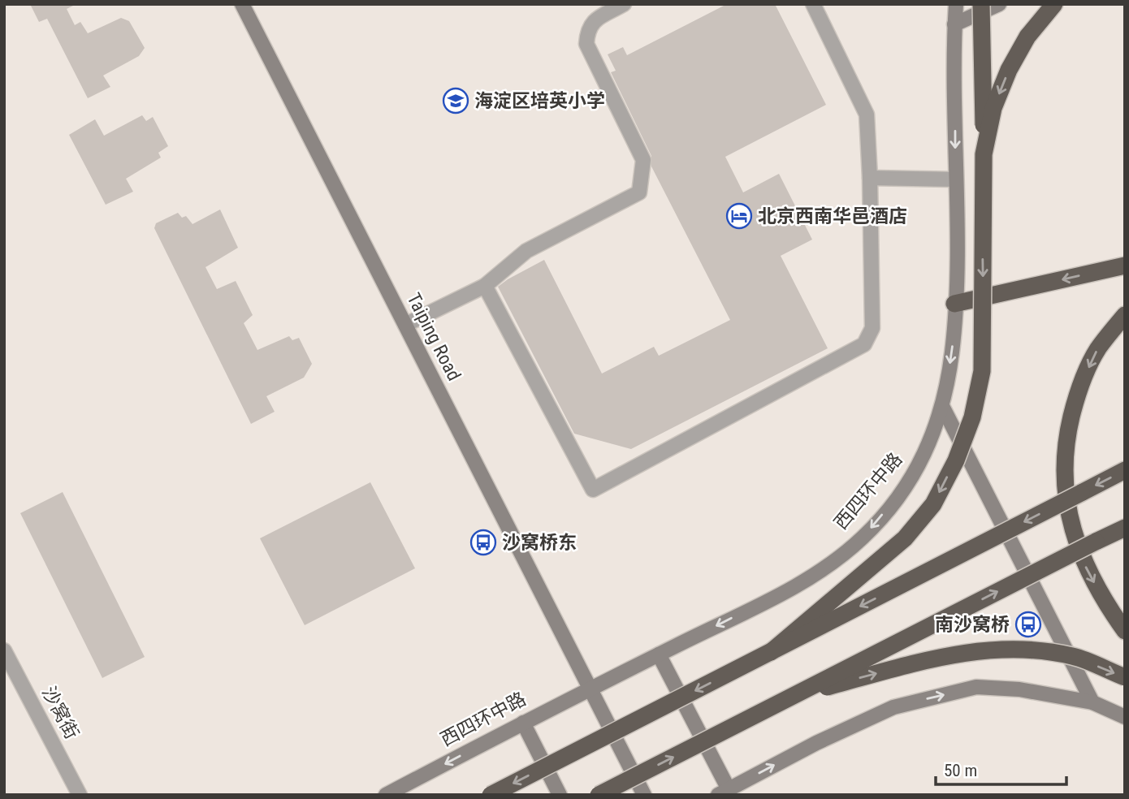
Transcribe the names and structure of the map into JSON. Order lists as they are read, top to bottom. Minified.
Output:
{"streets":{"street":["Taiping Road","西四环中路","沙窝街"]},"crossings":[["Taiping Road","西四环中路"]],"one_way":["西四环中路"],"places":{"school or university":["海淀区培英小学"],"hotel":["北京西南华邑酒店"],"bus stop":["沙窝桥东","南沙窝桥"]},"scale_bar":"50 m"}
